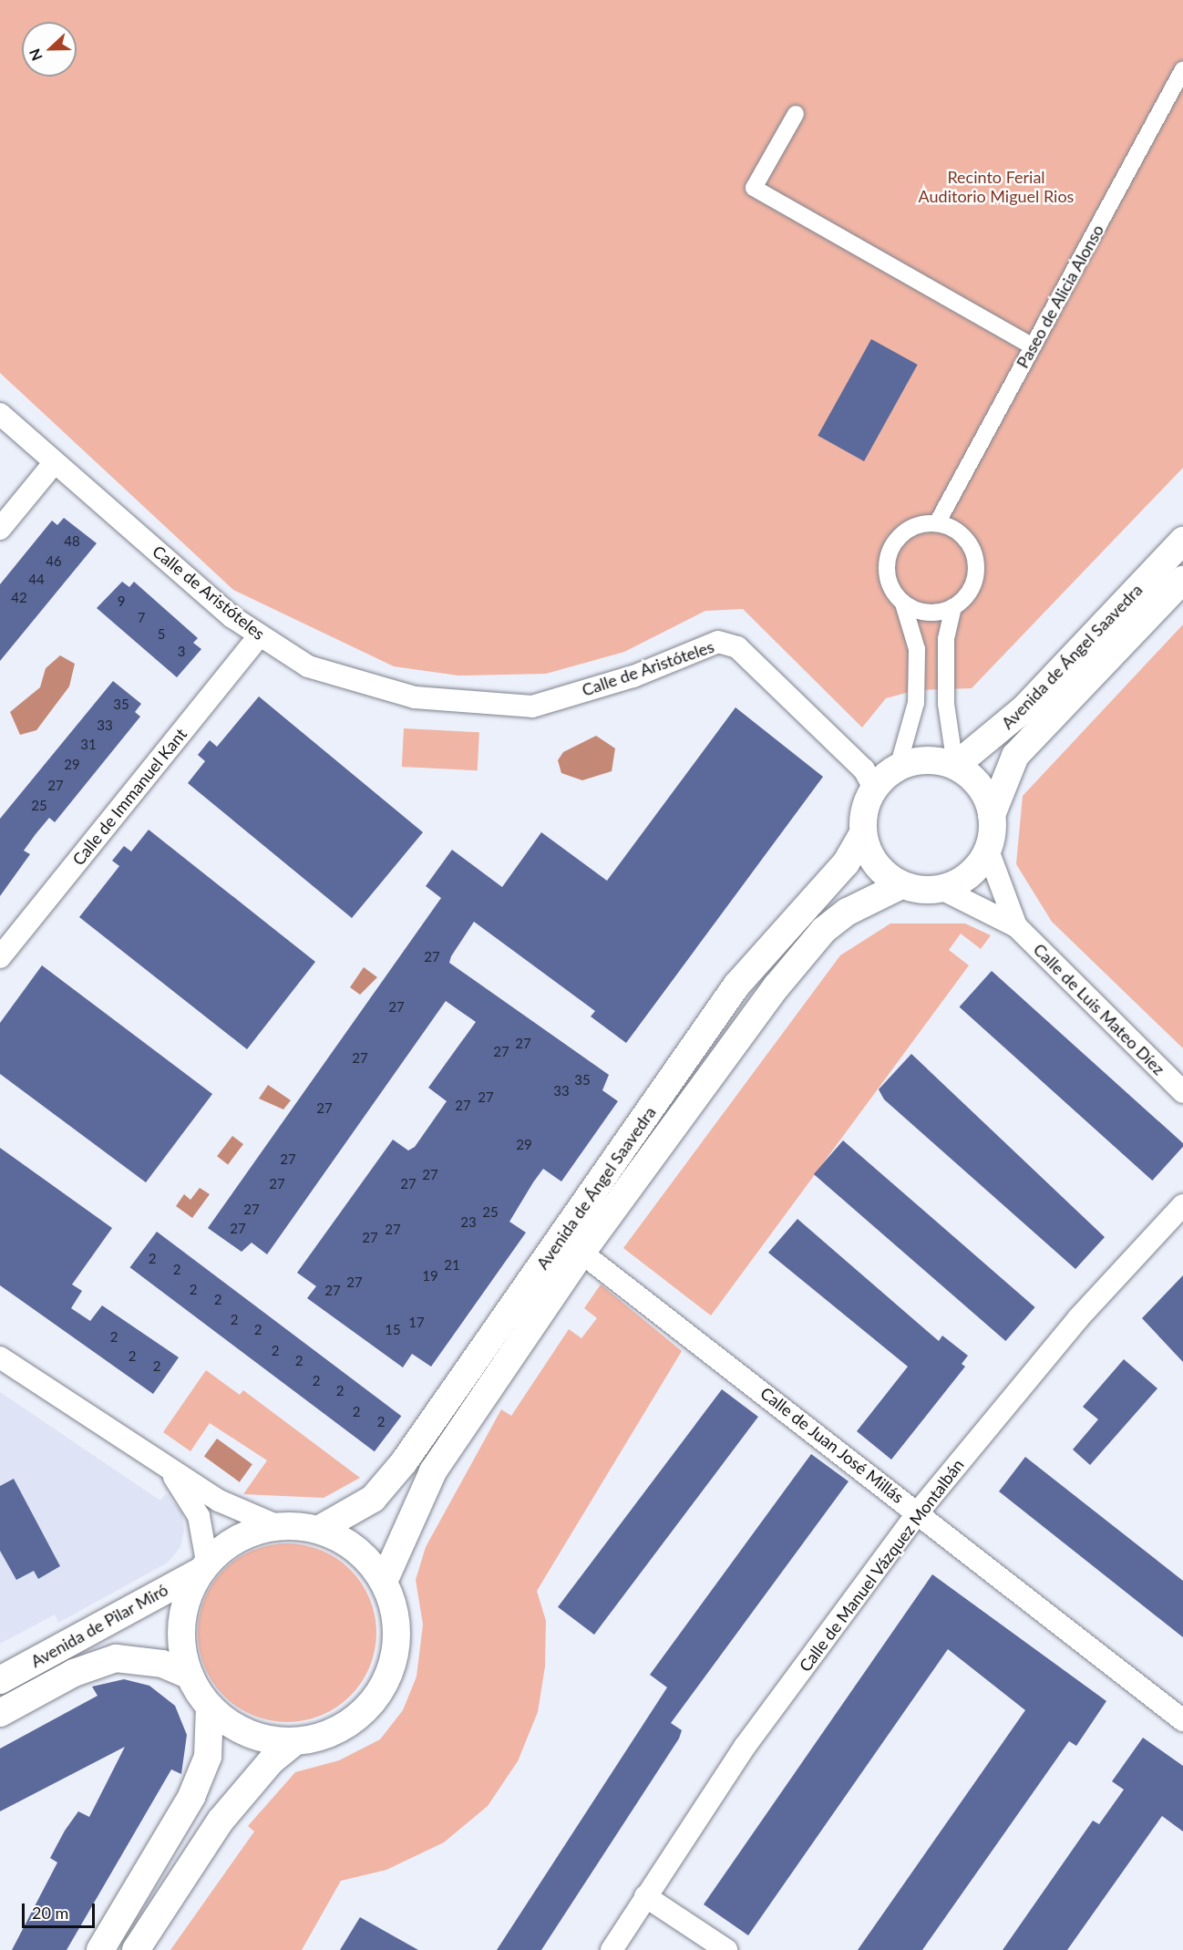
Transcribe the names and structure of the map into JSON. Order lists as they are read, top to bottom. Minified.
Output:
{"streets":{"street":["Paseo de Alicia Alonso","Calle de Aristóteles","Avenida de Ángel Saavedra","Calle de Immanuel Kant","Calle de Luis Mateo Díez","Calle de Juan José Millás","Calle de Manuel Vázquez Montalbán","Avenida de Pilar Miró"]},"crossings":[["Calle de Aristóteles","Avenida de Ángel Saavedra"],["Calle de Aristóteles","Calle de Immanuel Kant"],["Calle de Aristóteles","Calle de Luis Mateo Díez"],["Avenida de Ángel Saavedra","Calle de Luis Mateo Díez"],["Avenida de Ángel Saavedra","Calle de Juan José Millás"],["Calle de Juan José Millás","Calle de Manuel Vázquez Montalbán"]],"parks":["Recinto Ferial Auditorio Miguel Rios"],"house_numbers":["48","46","44","42","9","7","5","3","35","33","31","29","27","25","27","27","27","27","27","35","33","27","27","27","29","27","27","27","27","27","25","23","27","27","27","2","21","2","19","27","2","27","2","2","17","2","15","2","2","2","2","2","2","2","2","2"],"scale_bar":"20 m","north":"left"}
